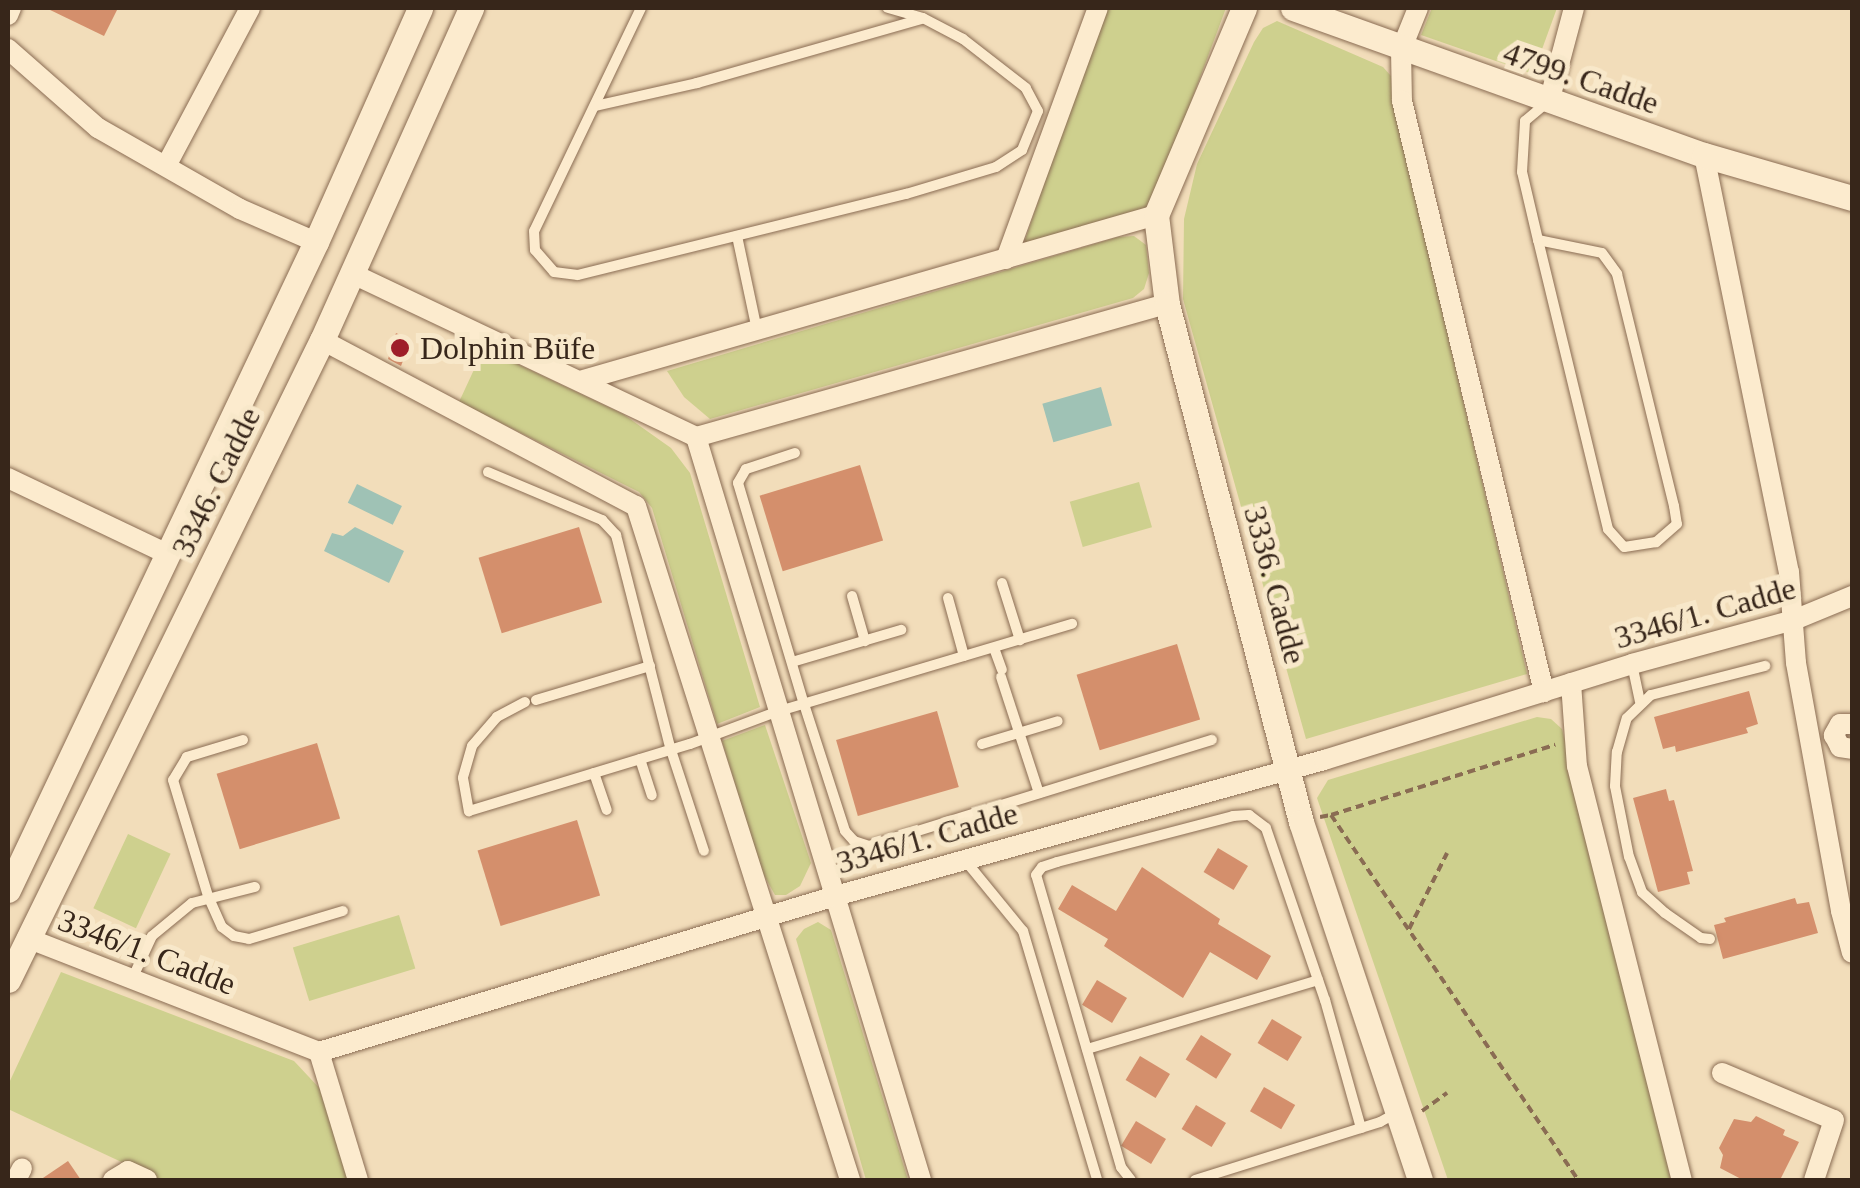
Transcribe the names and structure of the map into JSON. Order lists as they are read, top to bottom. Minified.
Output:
{"streets":{"street":["4799. Cadde","3346. Cadde","3336. Cadde","3346/1. Cadde"]},"crossings":[["3346. Cadde","3346/1. Cadde"],["3336. Cadde","3346/1. Cadde"]],"places":["Dolphin Büfe"]}
